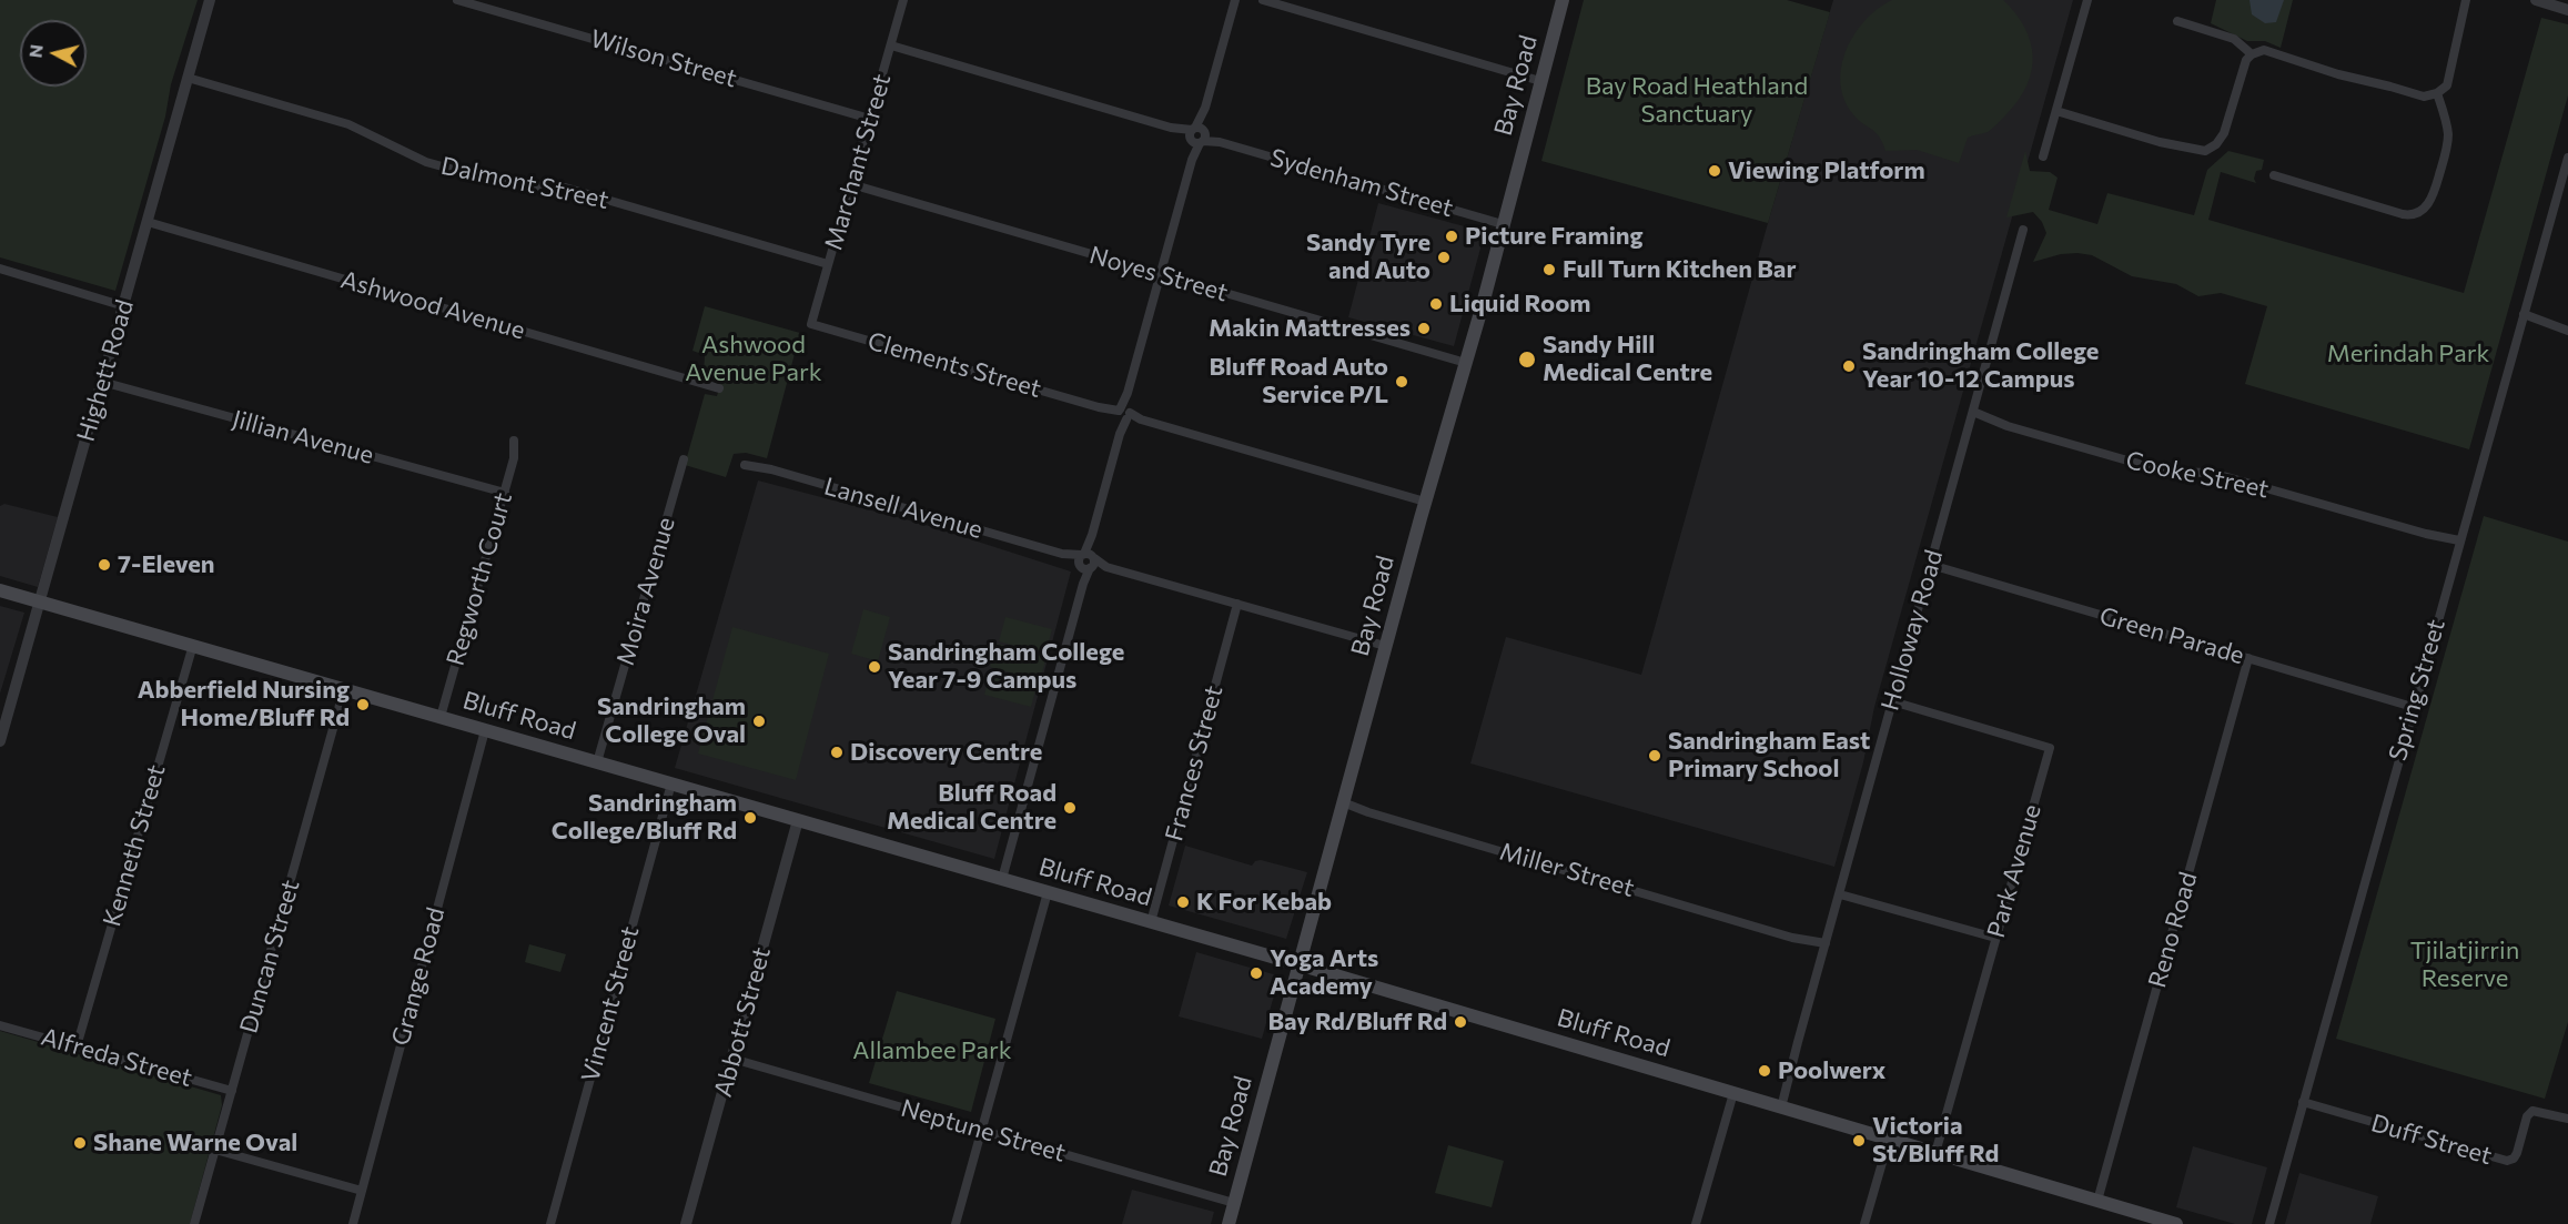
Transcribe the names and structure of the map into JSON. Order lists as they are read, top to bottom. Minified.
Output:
{"streets":{"main road":["Bay Road","Bluff Road"],"street":["Wilson Street","Marchant Street","Dalmont Street","Sydenham Street","Noyes Street","Ashwood Avenue","Clements Street","Highett Road","Jillian Avenue","Cooke Street","Lansell Avenue","Regworth Court","Moira Avenue","Holloway Road","Green Parade","Spring Street","Frances Street","Kenneth Street","Miller Street","Park Avenue","Reno Road","Duncan Street","Grange Road","Vincent Street","Abbott Street","Alfreda Street","Neptune Street","Duff Street"]},"crossings":[["Wilson Street","Marchant Street"],["Bay Road","Sydenham Street"],["Bay Road","Noyes Street"],["Bay Road","Clements Street"],["Bay Road","Lansell Avenue"],["Bay Road","Bluff Road"],["Bay Road","Miller Street"],["Bay Road","Neptune Street"],["Marchant Street","Dalmont Street"],["Marchant Street","Sydenham Street"],["Marchant Street","Noyes Street"],["Marchant Street","Clements Street"],["Dalmont Street","Highett Road"],["Ashwood Avenue","Highett Road"],["Highett Road","Jillian Avenue"],["Highett Road","Bluff Road"],["Jillian Avenue","Regworth Court"],["Cooke Street","Holloway Road"],["Cooke Street","Spring Street"],["Lansell Avenue","Frances Street"],["Regworth Court","Bluff Road"],["Moira Avenue","Bluff Road"],["Holloway Road","Green Parade"],["Holloway Road","Bluff Road"],["Holloway Road","Miller Street"],["Holloway Road","Park Avenue"],["Green Parade","Spring Street"],["Green Parade","Reno Road"],["Spring Street","Duff Street"],["Bluff Road","Frances Street"],["Bluff Road","Kenneth Street"],["Bluff Road","Park Avenue"],["Bluff Road","Reno Road"],["Bluff Road","Duncan Street"],["Bluff Road","Grange Road"],["Bluff Road","Vincent Street"],["Bluff Road","Abbott Street"],["Kenneth Street","Alfreda Street"],["Duncan Street","Alfreda Street"],["Abbott Street","Neptune Street"]],"parks":["Bay Road Heathland Sanctuary","Ashwood Avenue Park","Merindah Park","Tjilatjirrin Reserve","Allambee Park"],"places":["Viewing Platform","Picture Framing","Sandy Tyre and Auto","Full Turn Kitchen Bar","Liquid Room","Makin Mattresses","Sandy Hill Medical Centre","Sandringham College Year 10-12 Campus","Bluff Road Auto Service P/L","7-Eleven","Sandringham College Year 7-9 Campus","Abberfield Nursing Home/Bluff Rd","Sandringham College Oval","Discovery Centre","Sandringham East Primary School","Bluff Road Medical Centre","Sandringham College/Bluff Rd","K For Kebab","Yoga Arts Academy","Bay Rd/Bluff Rd","Poolwerx","Victoria St/Bluff Rd","Shane Warne Oval"],"north":"left"}
